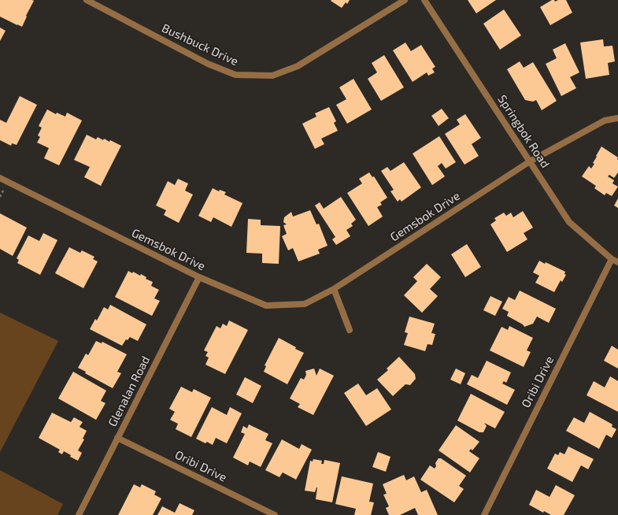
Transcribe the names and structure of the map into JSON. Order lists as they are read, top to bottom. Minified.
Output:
{"streets":{"street":["Bushbuck Drive","Springbok Road","Gemsbok Drive","Oribi Drive","Glenalan Road"]},"crossings":[["Springbok Road","Gemsbok Drive"],["Springbok Road","Oribi Drive"],["Gemsbok Drive","Glenalan Road"],["Oribi Drive","Glenalan Road"]]}
